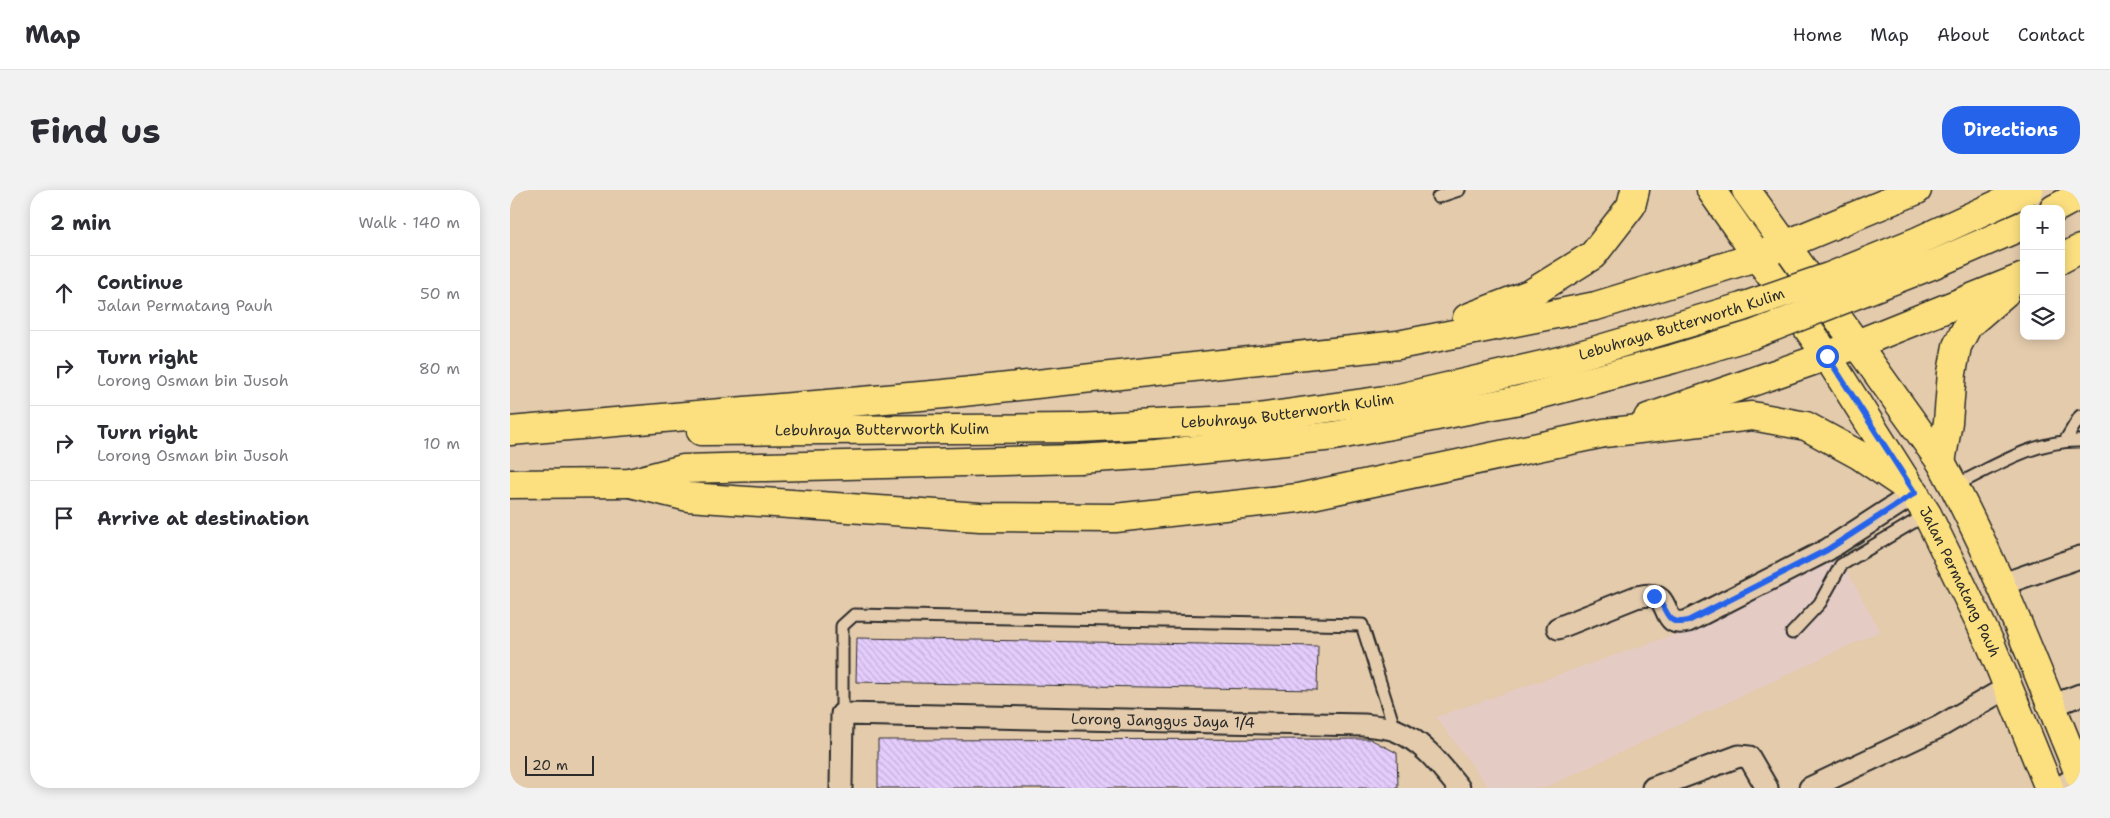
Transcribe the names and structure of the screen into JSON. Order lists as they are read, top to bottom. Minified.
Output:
{"streets":{"main road":["Lebuhraya Butterworth Kulim","Jalan Permatang Pauh"],"street":["Lorong Janggus Jaya 1/4"]},"scale_bar":"20 m","page":{"header":"Map","nav":["Home","Map","About","Contact"],"buttons":"Directions","title":"Find us","heading":["2 min","Walk · 140 m"],"map_buttons":["+","−"],"list":[["Continue","Jalan Permatang Pauh","50 m"],["Turn right","Lorong Osman bin Jusoh","80 m"],["Turn right","Lorong Osman bin Jusoh","10 m"],"Arrive at destination"],"scale":"20 m"}}
